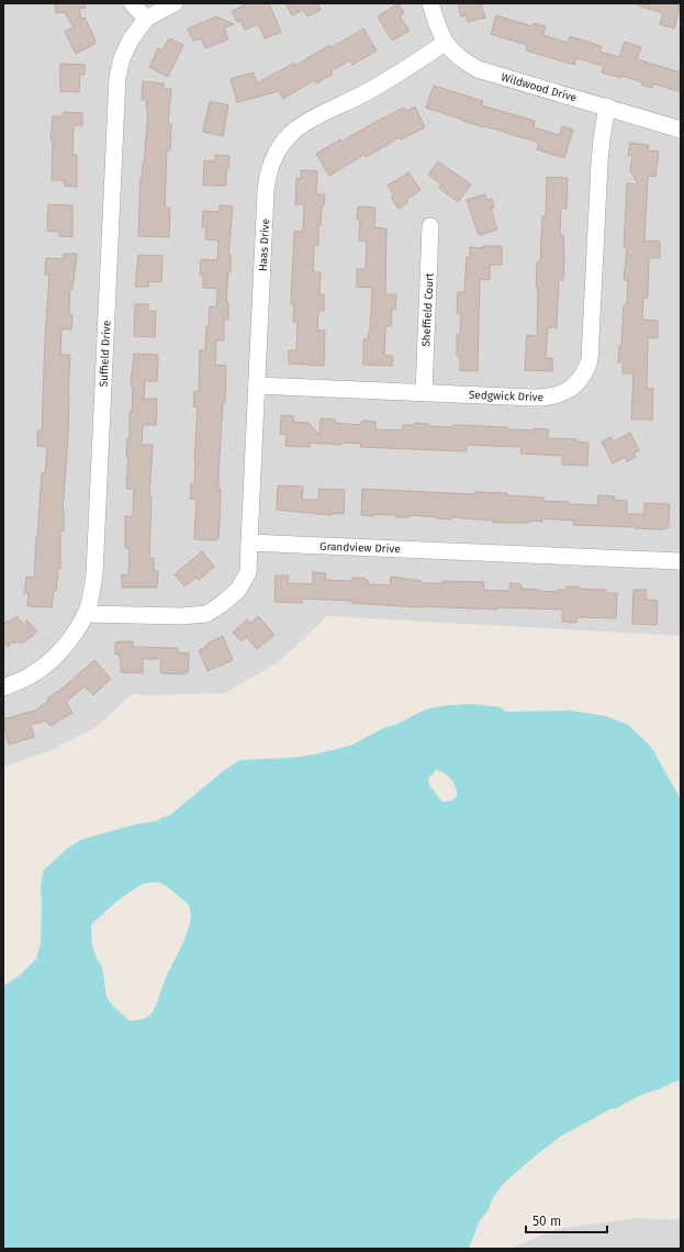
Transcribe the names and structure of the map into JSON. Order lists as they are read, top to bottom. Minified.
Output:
{"streets":{"street":["Wildwood Drive","Haas Drive","Sheffield Court","Suffield Drive","Sedgwick Drive","Grandview Drive"]},"crossings":[["Wildwood Drive","Haas Drive"],["Wildwood Drive","Sedgwick Drive"],["Haas Drive","Sedgwick Drive"],["Haas Drive","Grandview Drive"],["Sheffield Court","Sedgwick Drive"]],"scale_bar":"50 m"}
